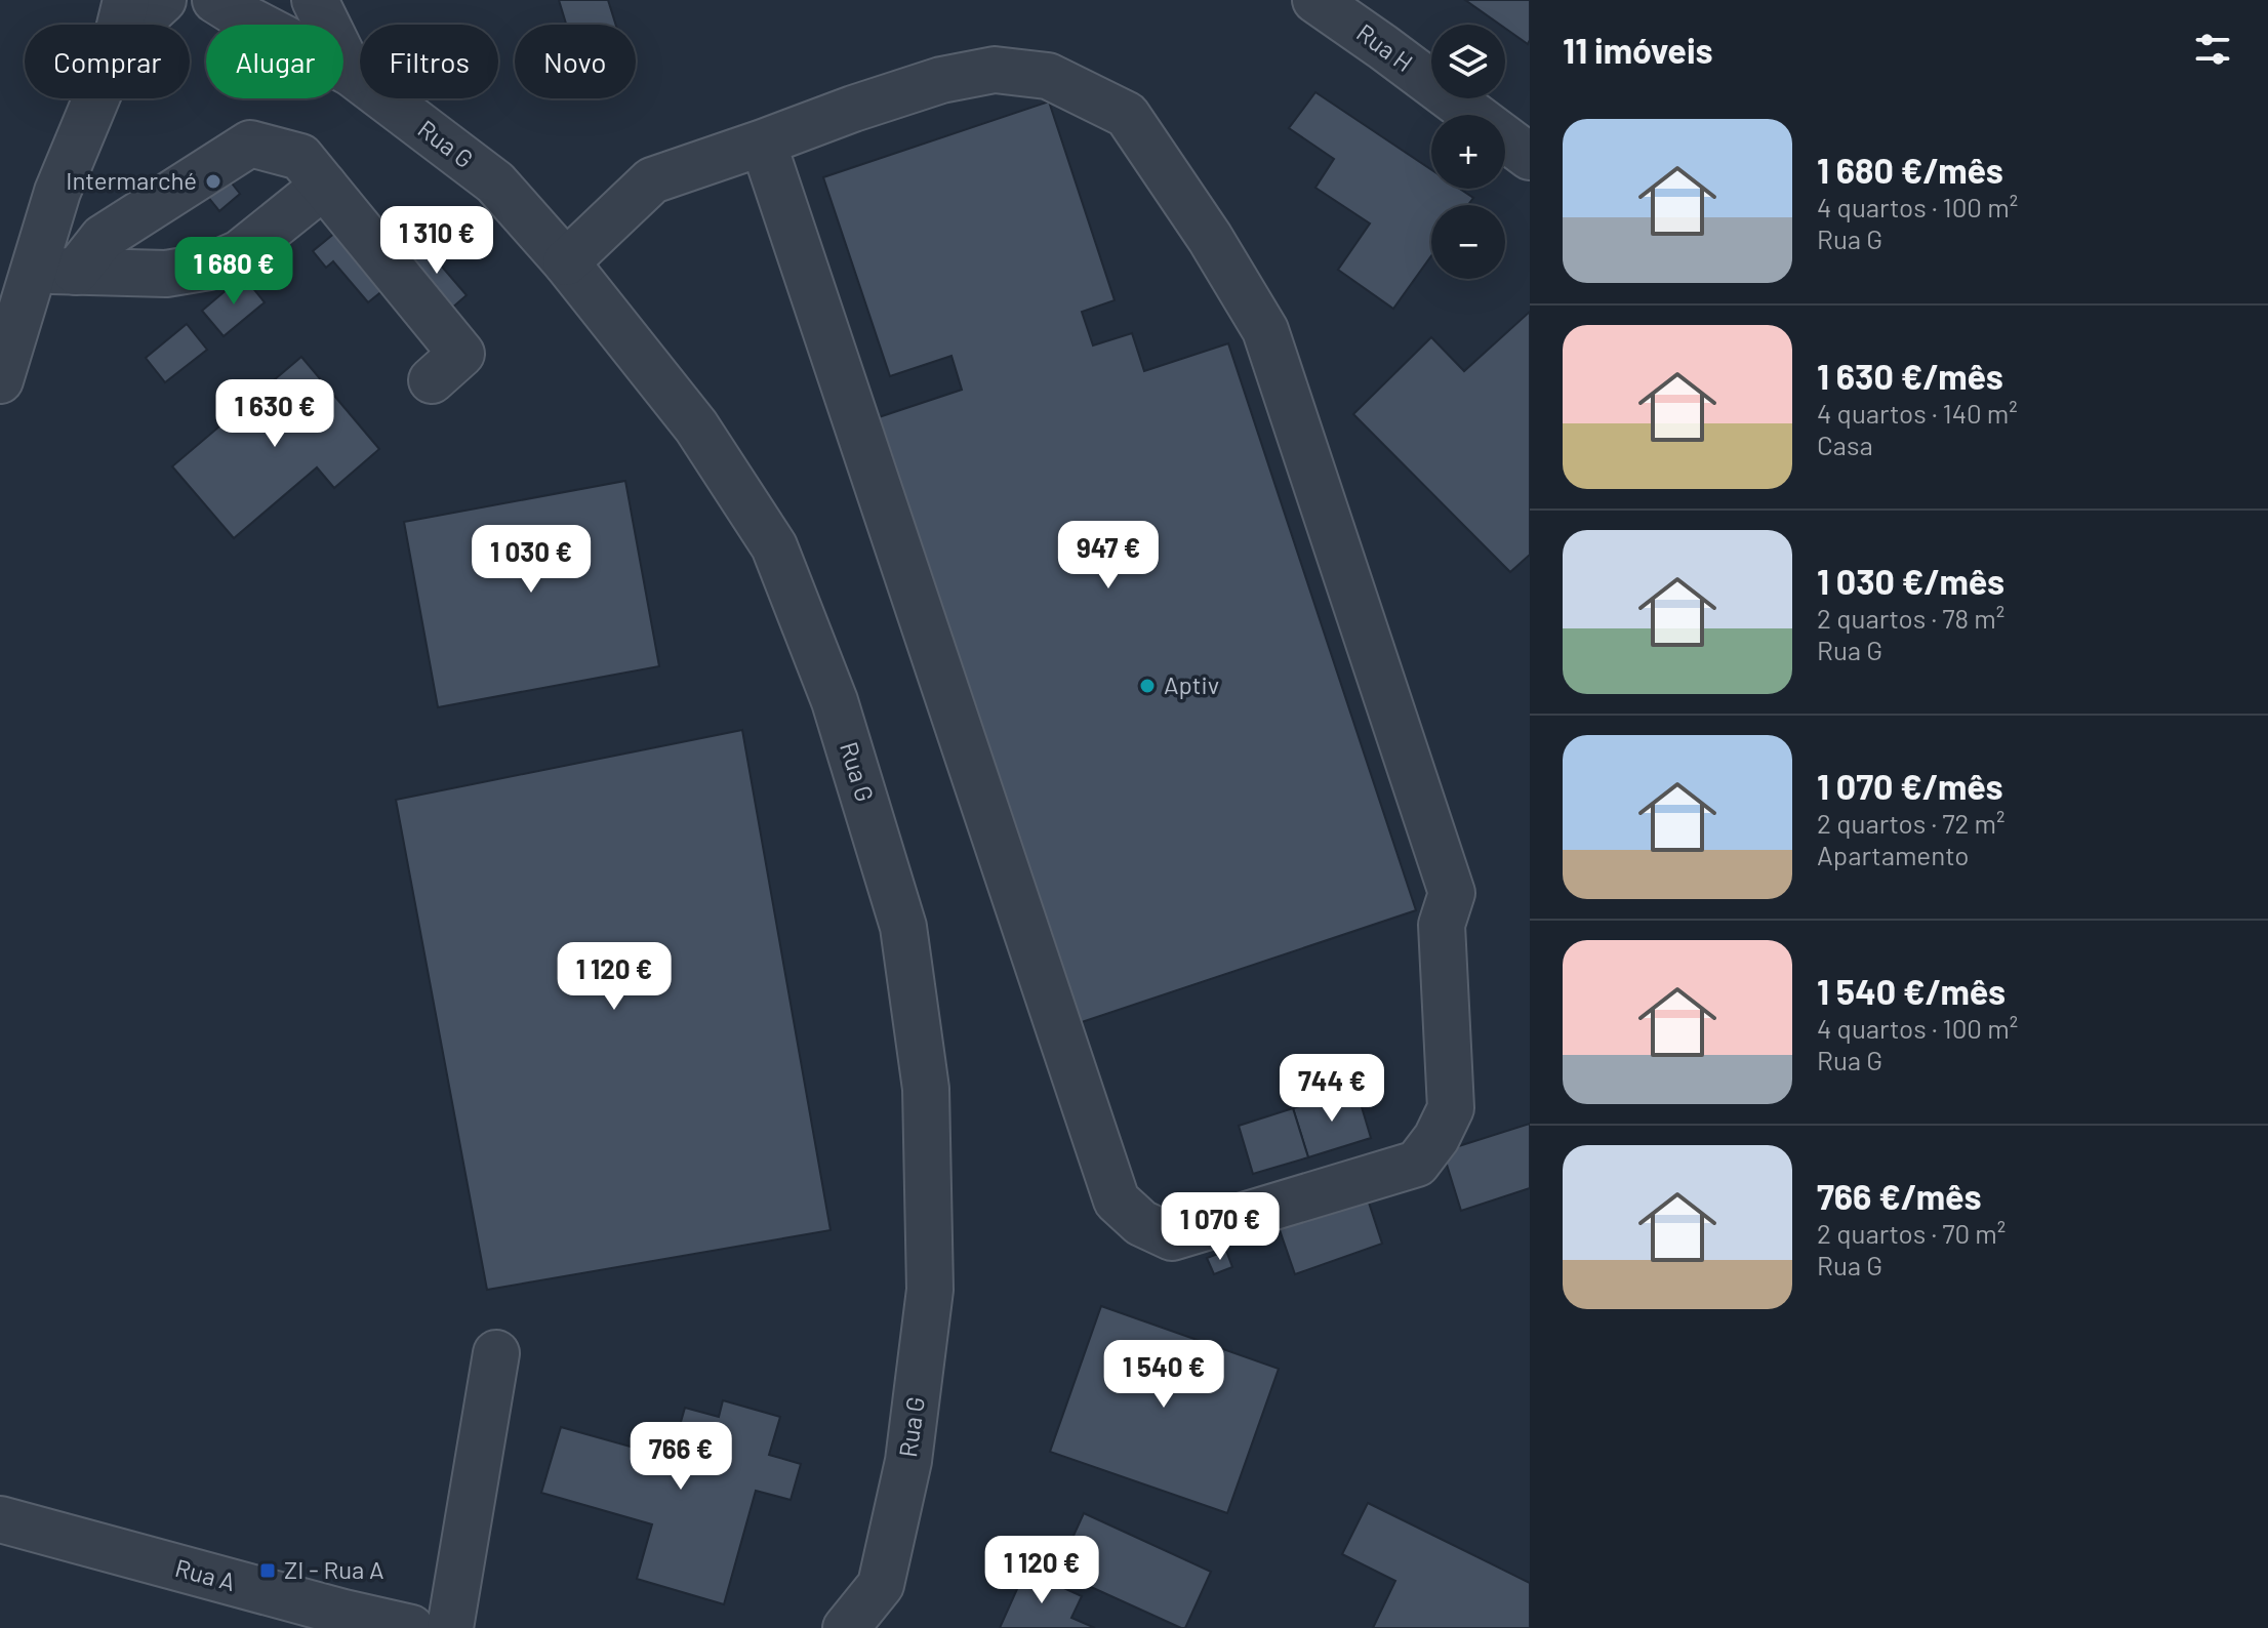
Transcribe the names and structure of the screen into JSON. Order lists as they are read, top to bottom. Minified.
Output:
{"streets":{"street":["Rua H","Rua G","Rua A"]},"places":{"other":["Intermarché","Aptiv"],"transit":["ZI - Rua A"]},"page":{"heading":"11 imóveis","map_buttons":["+","−"],"chip":["Comprar","Alugar","Filtros","Novo"],"list":[{"name":"1 680 €/mês","note":"4 quartos · 100 m² · Rua G"},{"name":"1 630 €/mês","note":"4 quartos · 140 m² · Casa"},{"name":"1 030 €/mês","note":"2 quartos · 78 m² · Rua G"},{"name":"1 070 €/mês","note":"2 quartos · 72 m² · Apartamento"},{"name":"1 540 €/mês","note":"4 quartos · 100 m² · Rua G"},{"name":"766 €/mês","note":"2 quartos · 70 m² · Rua G"}],"price":["1 310 €","1 680 €","1 630 €","947 €","1 030 €","1 120 €","744 €","1 070 €","1 540 €","766 €","1 120 €"]}}
